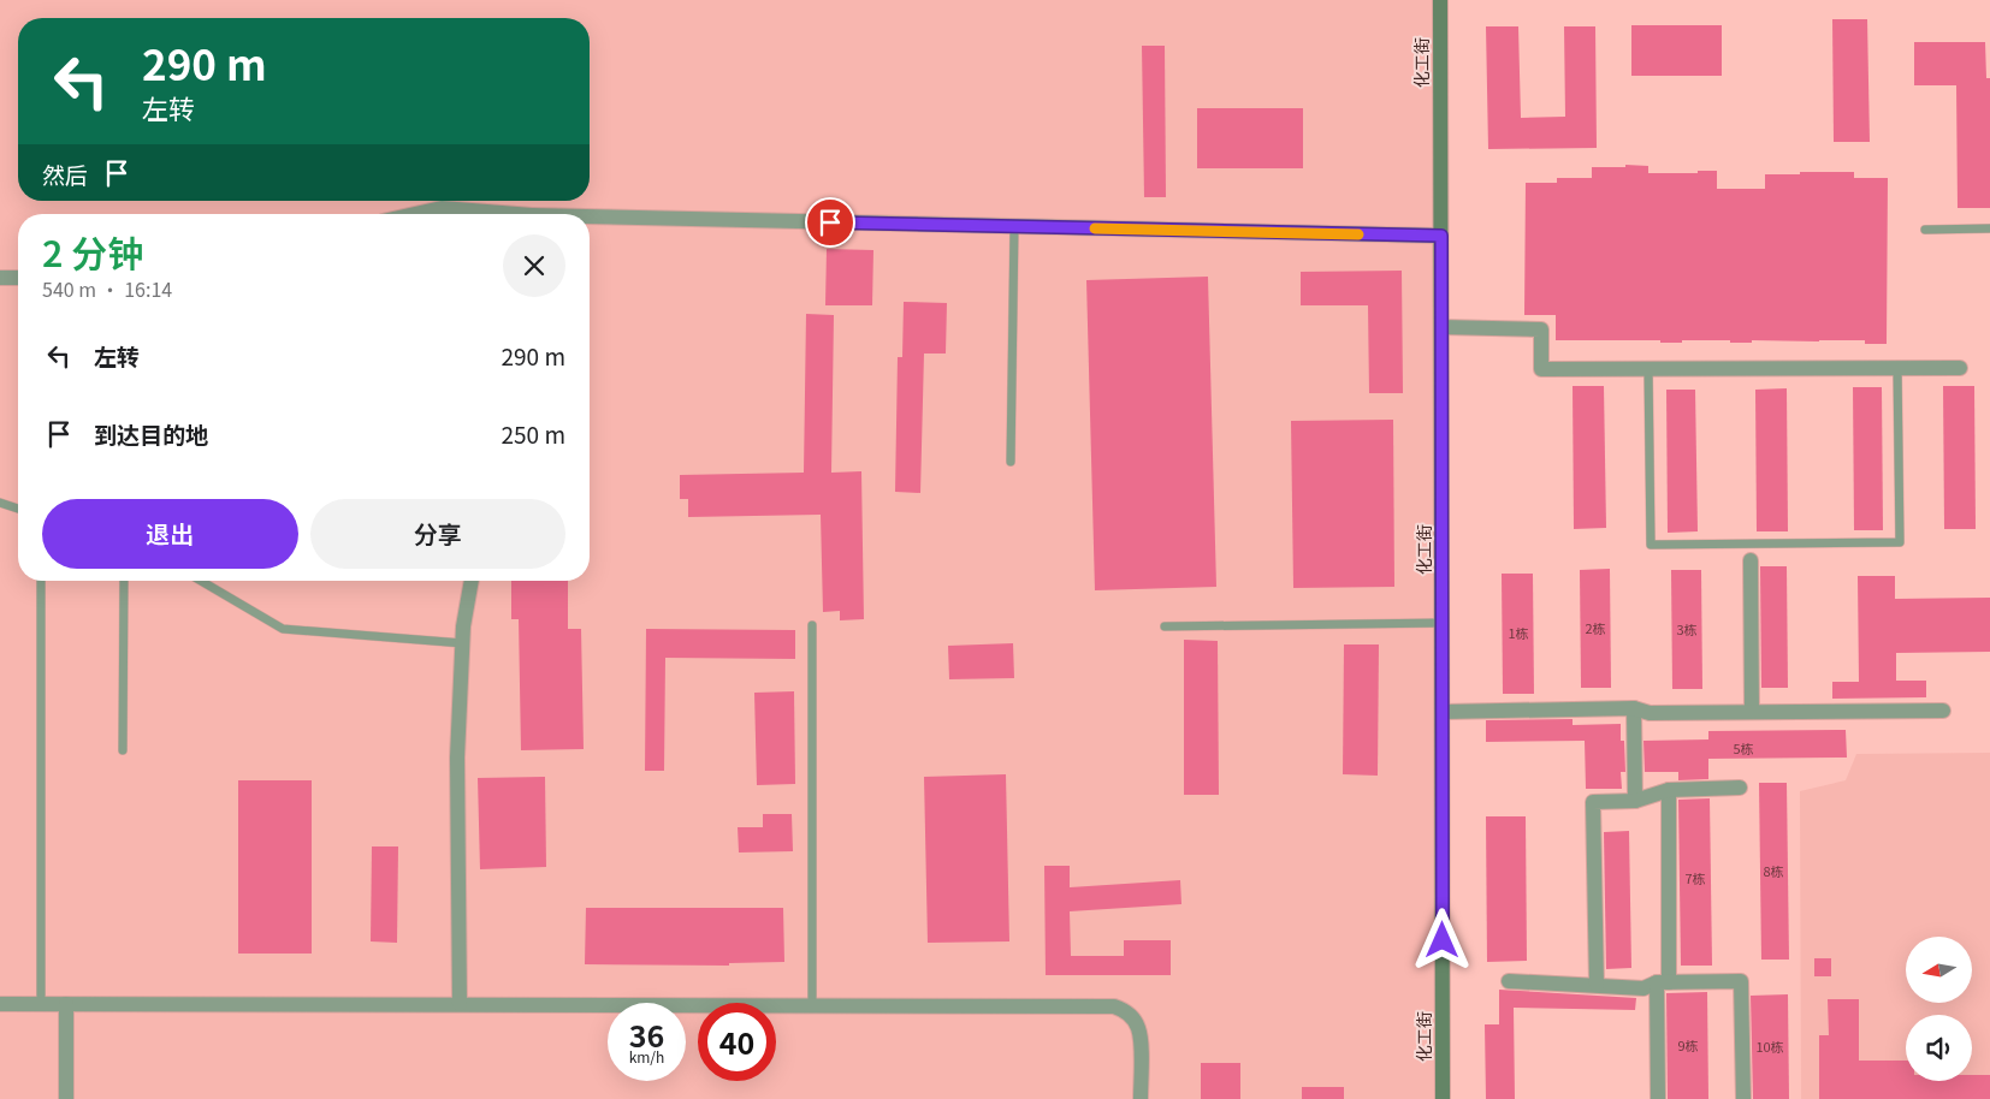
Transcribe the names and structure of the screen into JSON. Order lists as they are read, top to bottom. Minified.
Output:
{"streets":{"street":["化工街"]},"house_numbers":["2栋","3栋","1栋","5栋","8栋","7栋","9栋","10栋"],"north":"left","page":{"turn":["290 m","左转"],"then":"然后","heading":["2 分钟","540 m · 16:14"],"list":[{"name":"左转","value":"290 m"},{"name":"到达目的地","value":"250 m"}],"buttons":["退出","分享"],"speed":"36 km/h","limit":"40"}}
